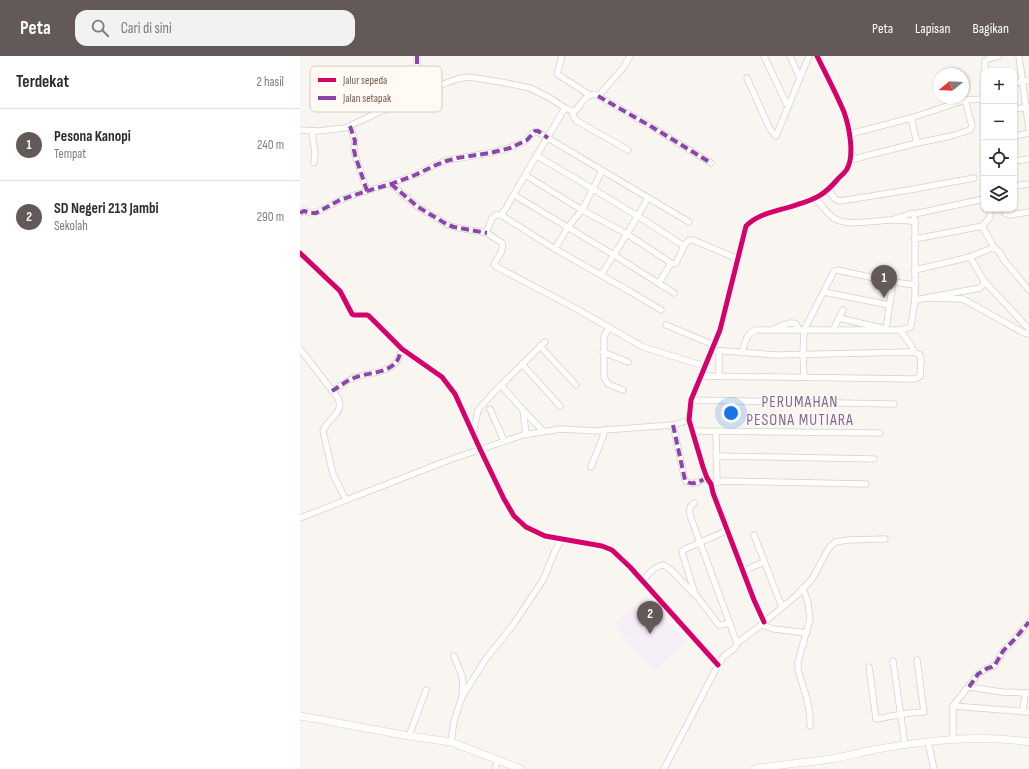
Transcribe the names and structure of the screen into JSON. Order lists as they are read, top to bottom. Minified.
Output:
{"districts":["PERUMAHAN PESONA MUTIARA"],"legend":["Jalur sepeda","Jalan setapak"],"north":"left","page":{"header":"Peta","search":"Cari di sini","nav":["Peta","Lapisan","Bagikan"],"heading":["Terdekat","2 hasil"],"map_buttons":["+","−"],"list":[{"mark":"1","name":"Pesona Kanopi","note":"Tempat","value":"240 m"},{"mark":"2","name":"SD Negeri 213 Jambi","note":"Sekolah","value":"290 m"}],"pins":["1","2"]}}
